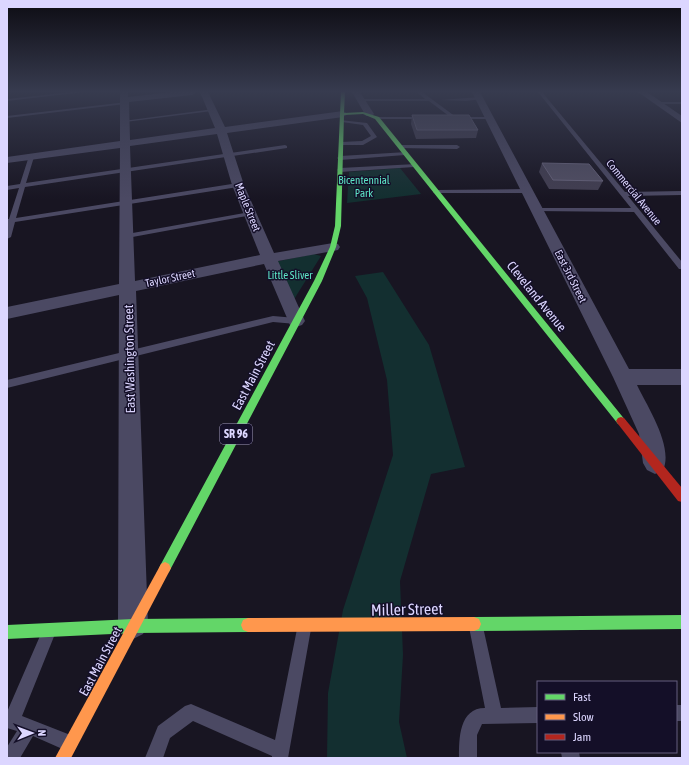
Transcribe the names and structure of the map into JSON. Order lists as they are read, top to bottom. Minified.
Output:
{"streets":{"main road":["Cleveland Avenue","East Main Street","SR 96","Miller Street"],"street":["Maple Street","East 3rd Street","Taylor Street","East Washington Street"],"lane":["Commercial Avenue"]},"crossings":[["Maple Street","Taylor Street"],["Maple Street","East Main Street"],["East 3rd Street","Cleveland Avenue"],["Taylor Street","East Washington Street"],["Taylor Street","East Main Street"],["East Washington Street","East Main Street"],["East Washington Street","Miller Street"],["East Main Street","Miller Street"]],"parks":["Bicentennial Park","Little Sliver"],"legend":["Fast","Slow","Jam"],"north":"right"}
